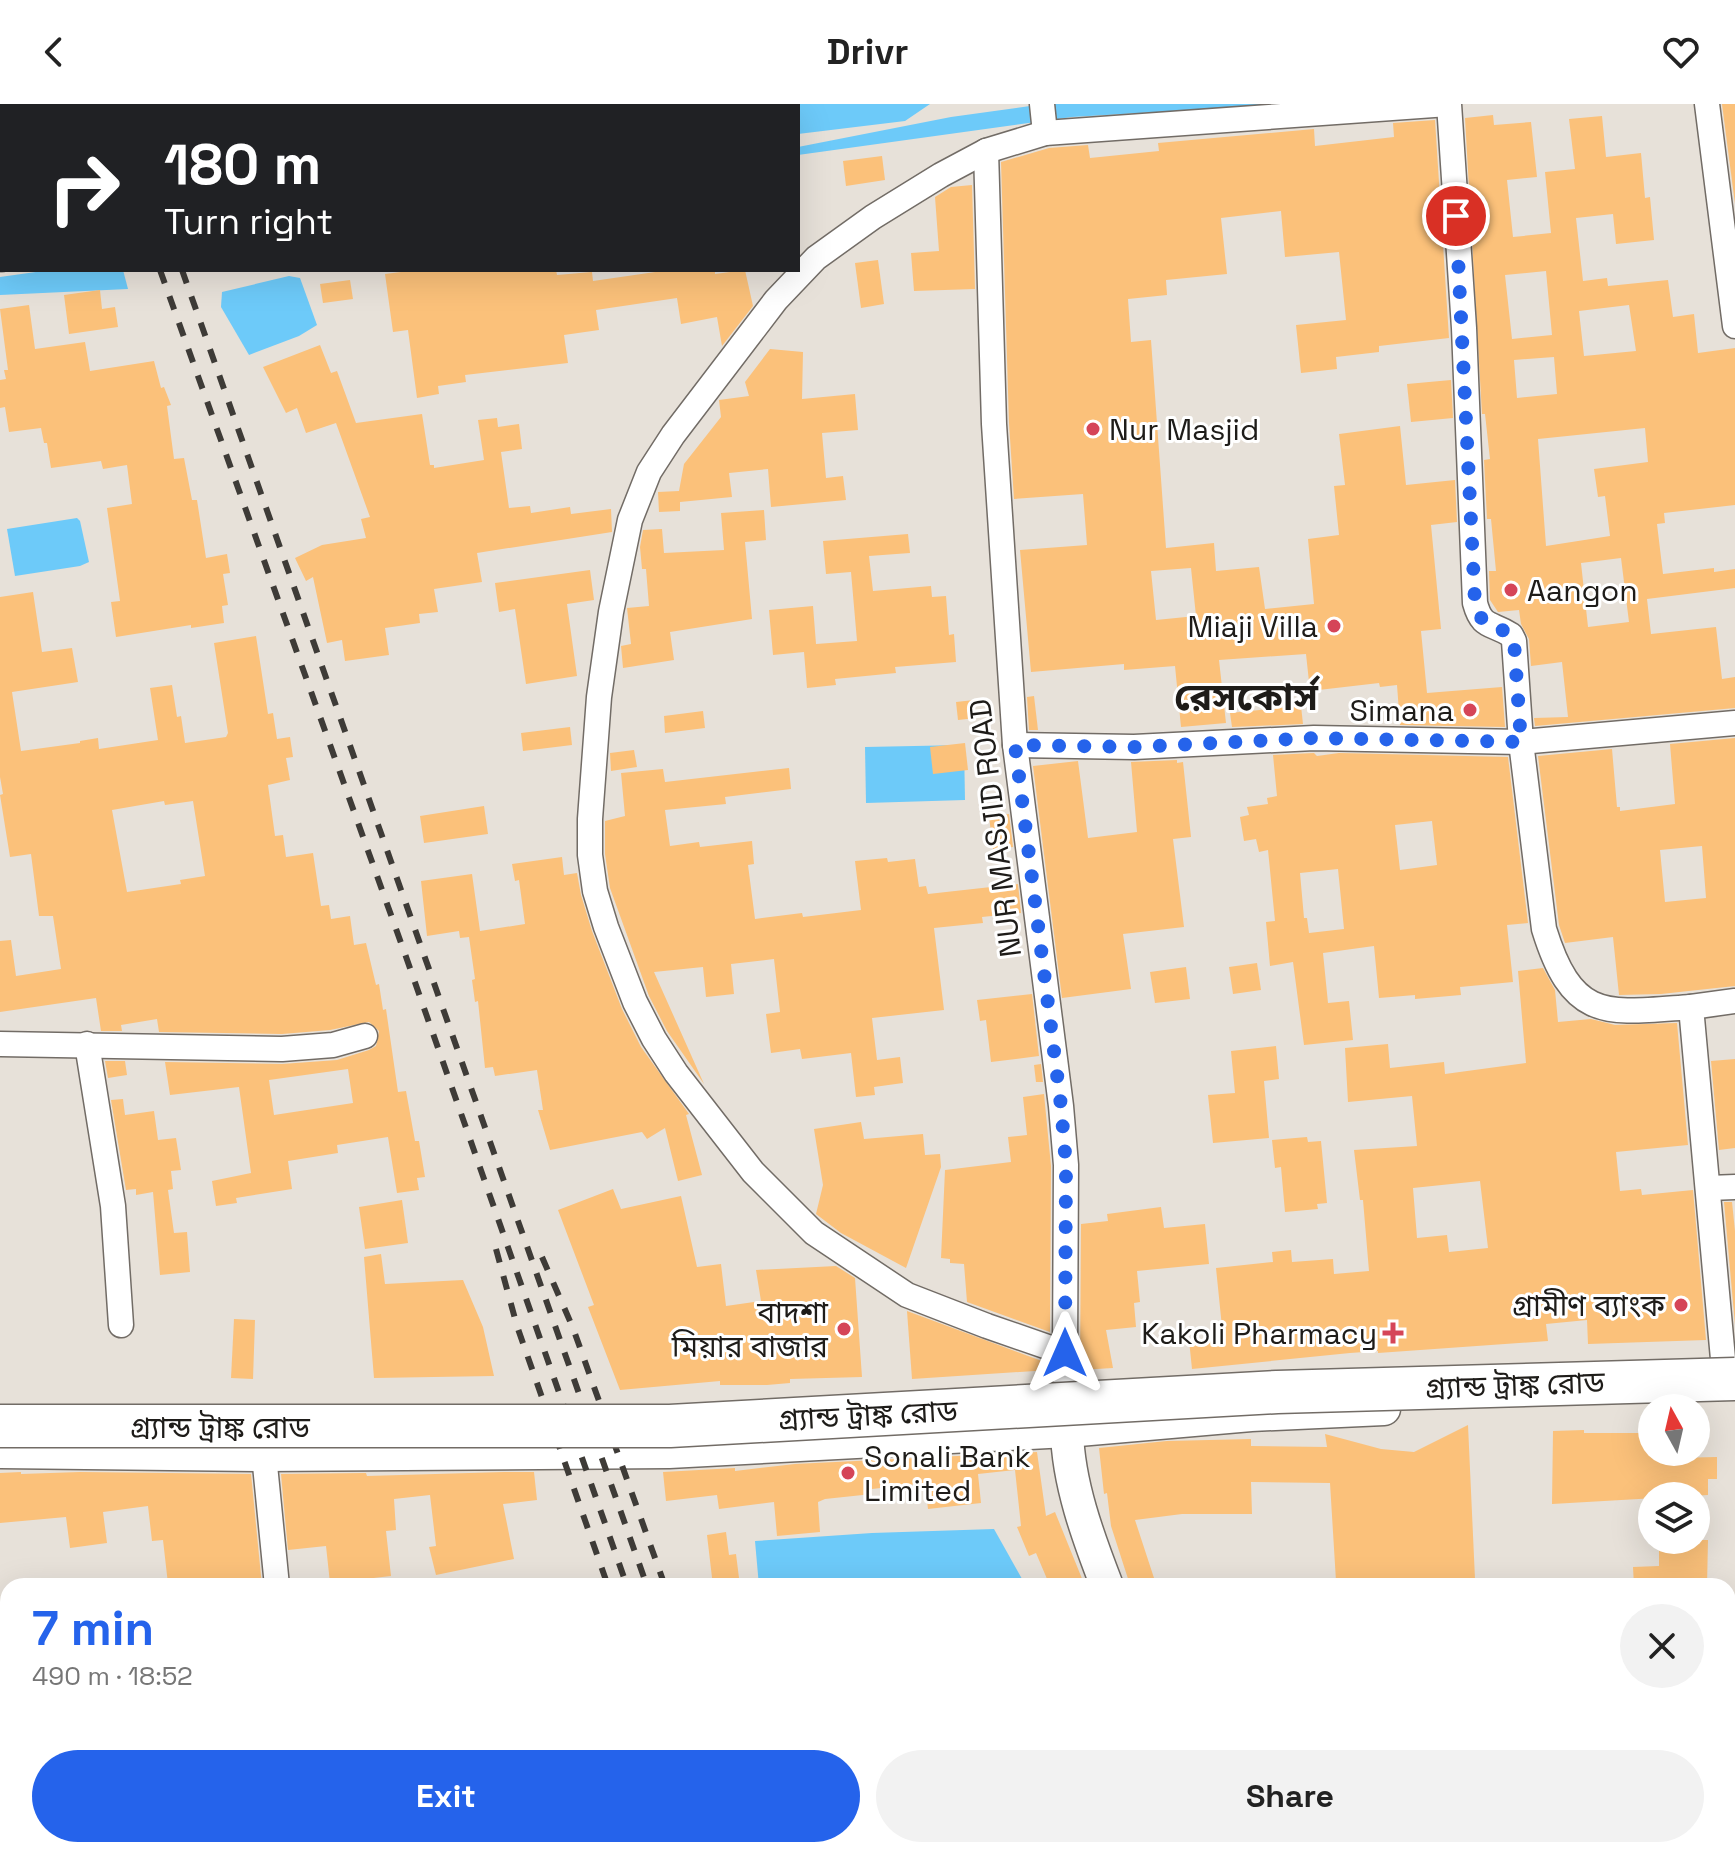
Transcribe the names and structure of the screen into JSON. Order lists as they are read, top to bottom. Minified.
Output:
{"streets":{"highway":["গ্র্যান্ড ট্রাঙ্ক রোড"],"street":["NUR MASJID ROAD"]},"districts":["রেসকোর্স"],"places":{"other":["Nur Masjid","Aangon","Miaji Villa","Simana","গ্রামীণ ব্যাংক","বাদশা মিয়ার বাজার","Sonali Bank Limited"],"health":["Kakoli Pharmacy"]},"north":"top","page":{"header":"Drivr","turn":["180 m","Turn right"],"heading":["7 min","490 m · 18:52"],"buttons":["Exit","Share"]}}
